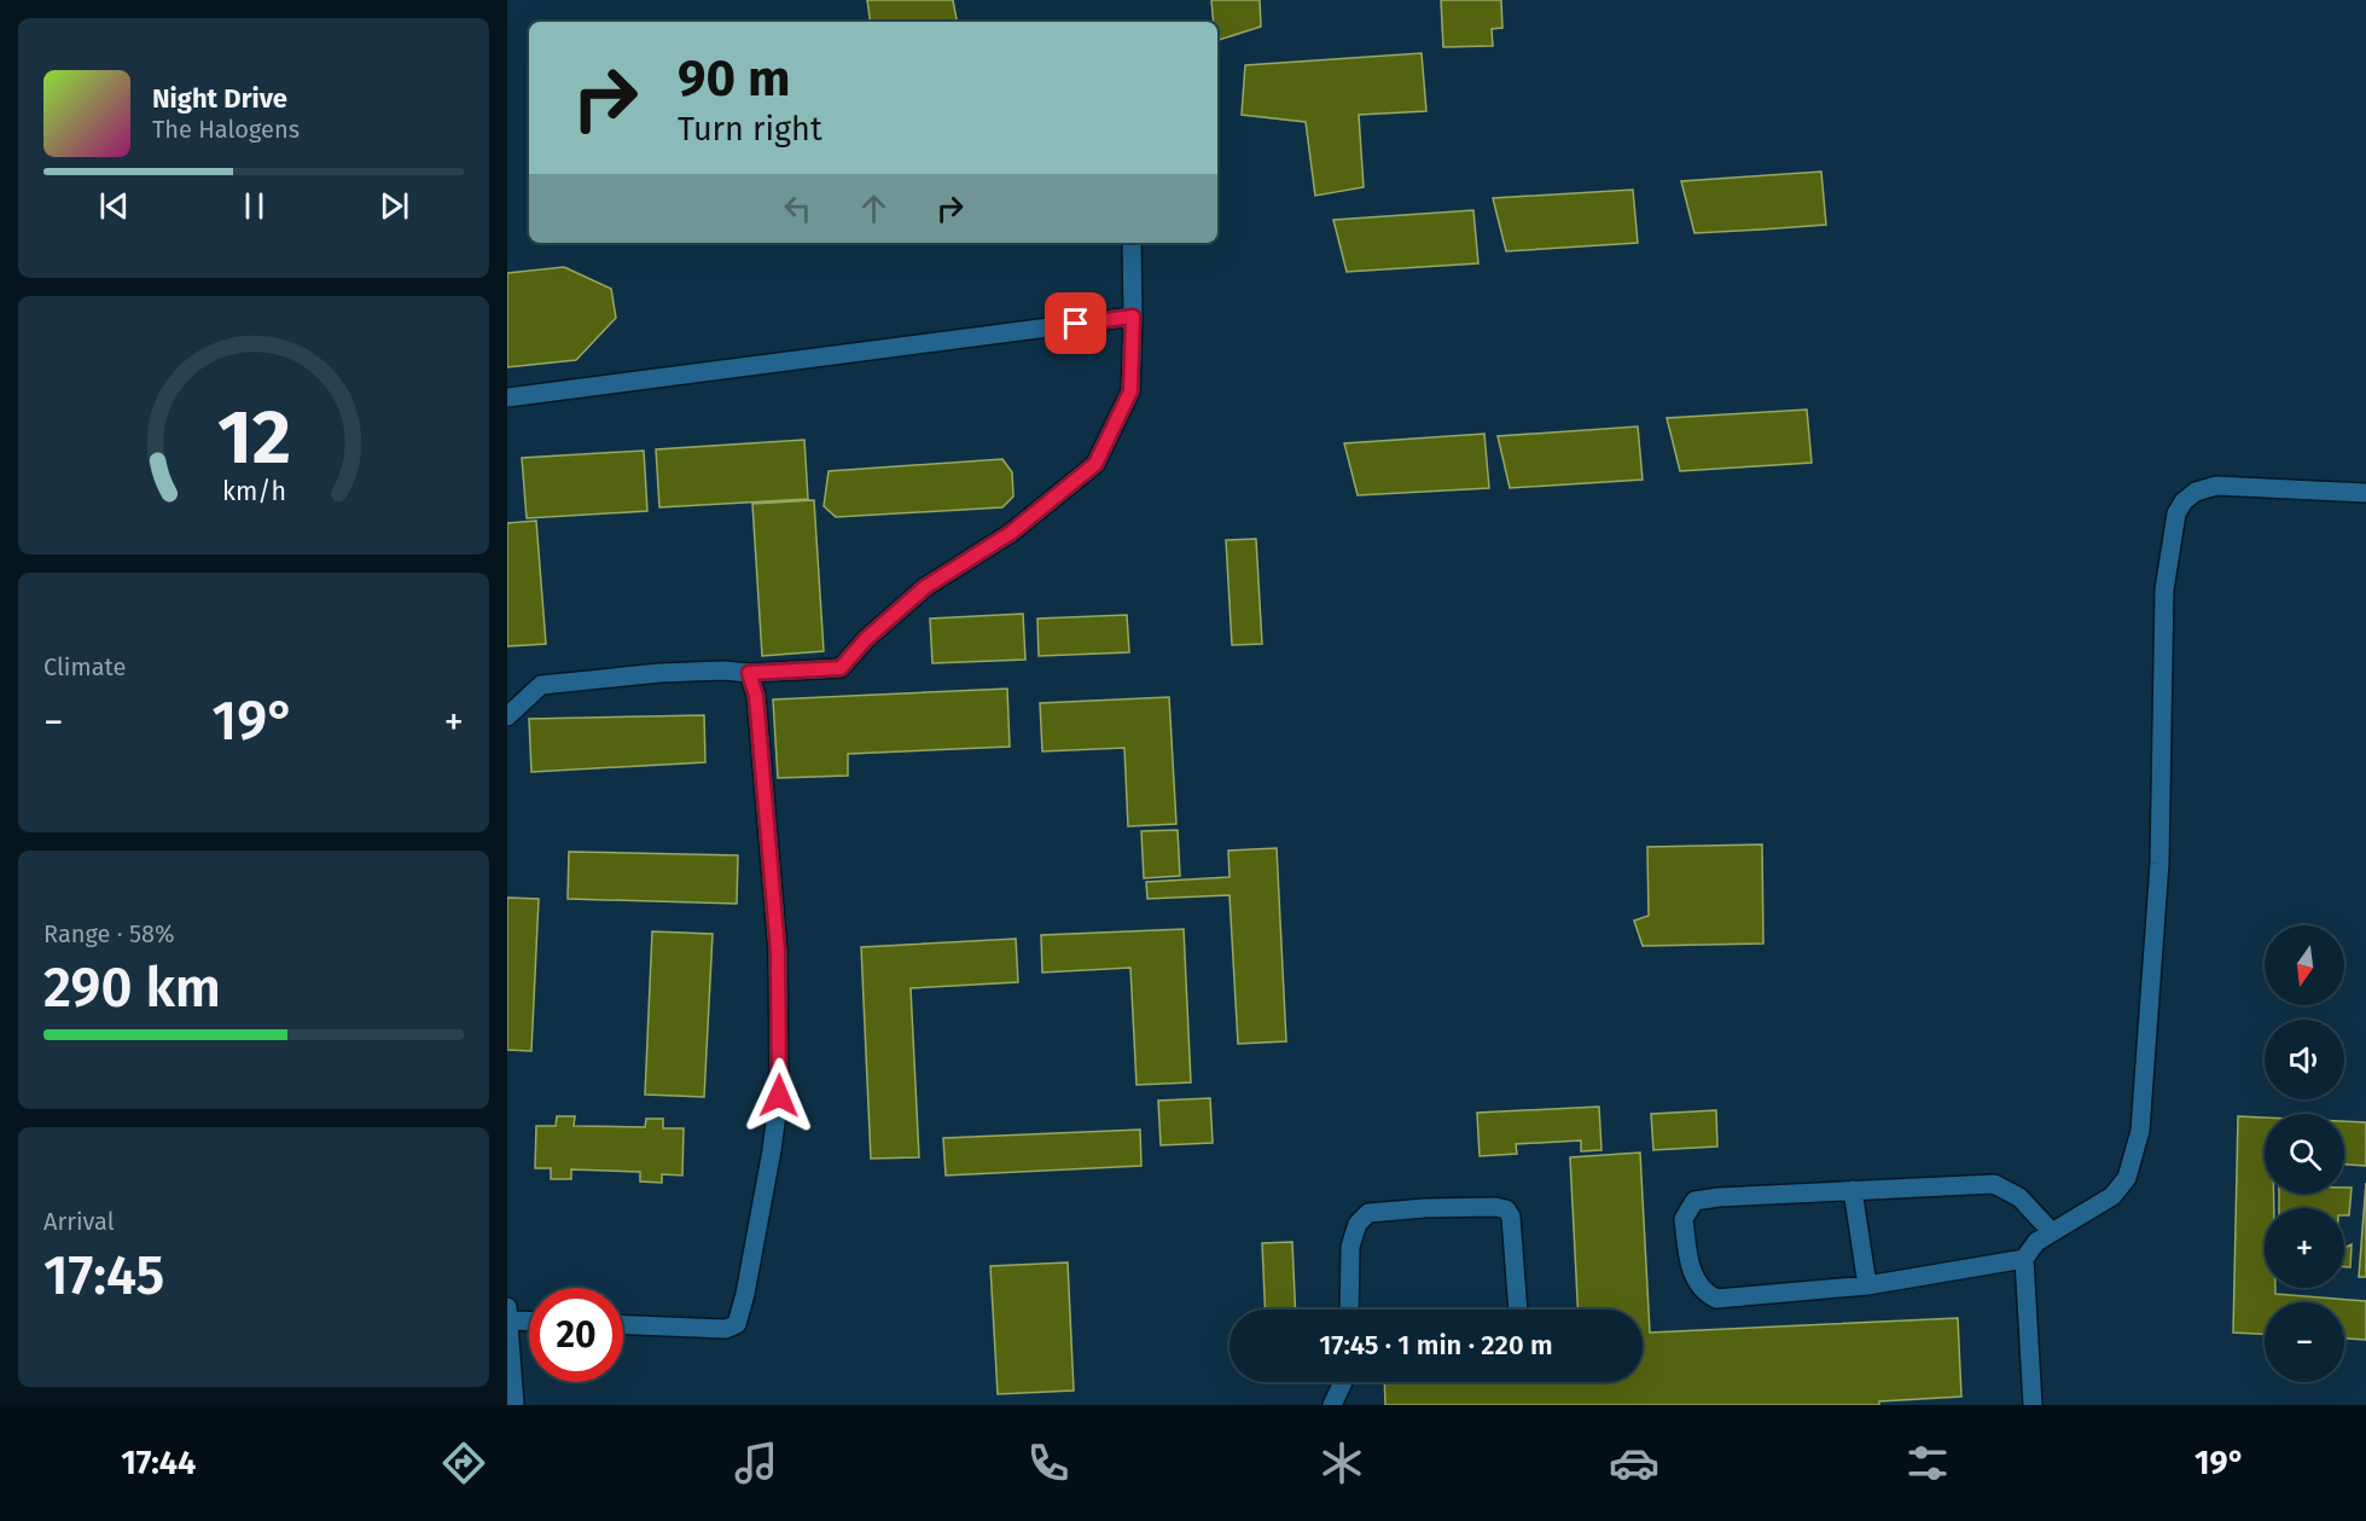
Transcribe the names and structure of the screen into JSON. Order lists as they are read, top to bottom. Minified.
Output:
{"north":"bottom","page":{"turn":["90 m","Turn right"],"song":["Night Drive","The Halogens"],"tile":["Climate",["Range · 58%","290 km"],["Arrival","17:45"]],"heat":["−","19°","+"],"map_buttons":["+","−"],"limit":"20","trip":"17:45 · 1 min · 220 m","tabs":["17:44","19°"],"gauge":["12","km/h"]}}
